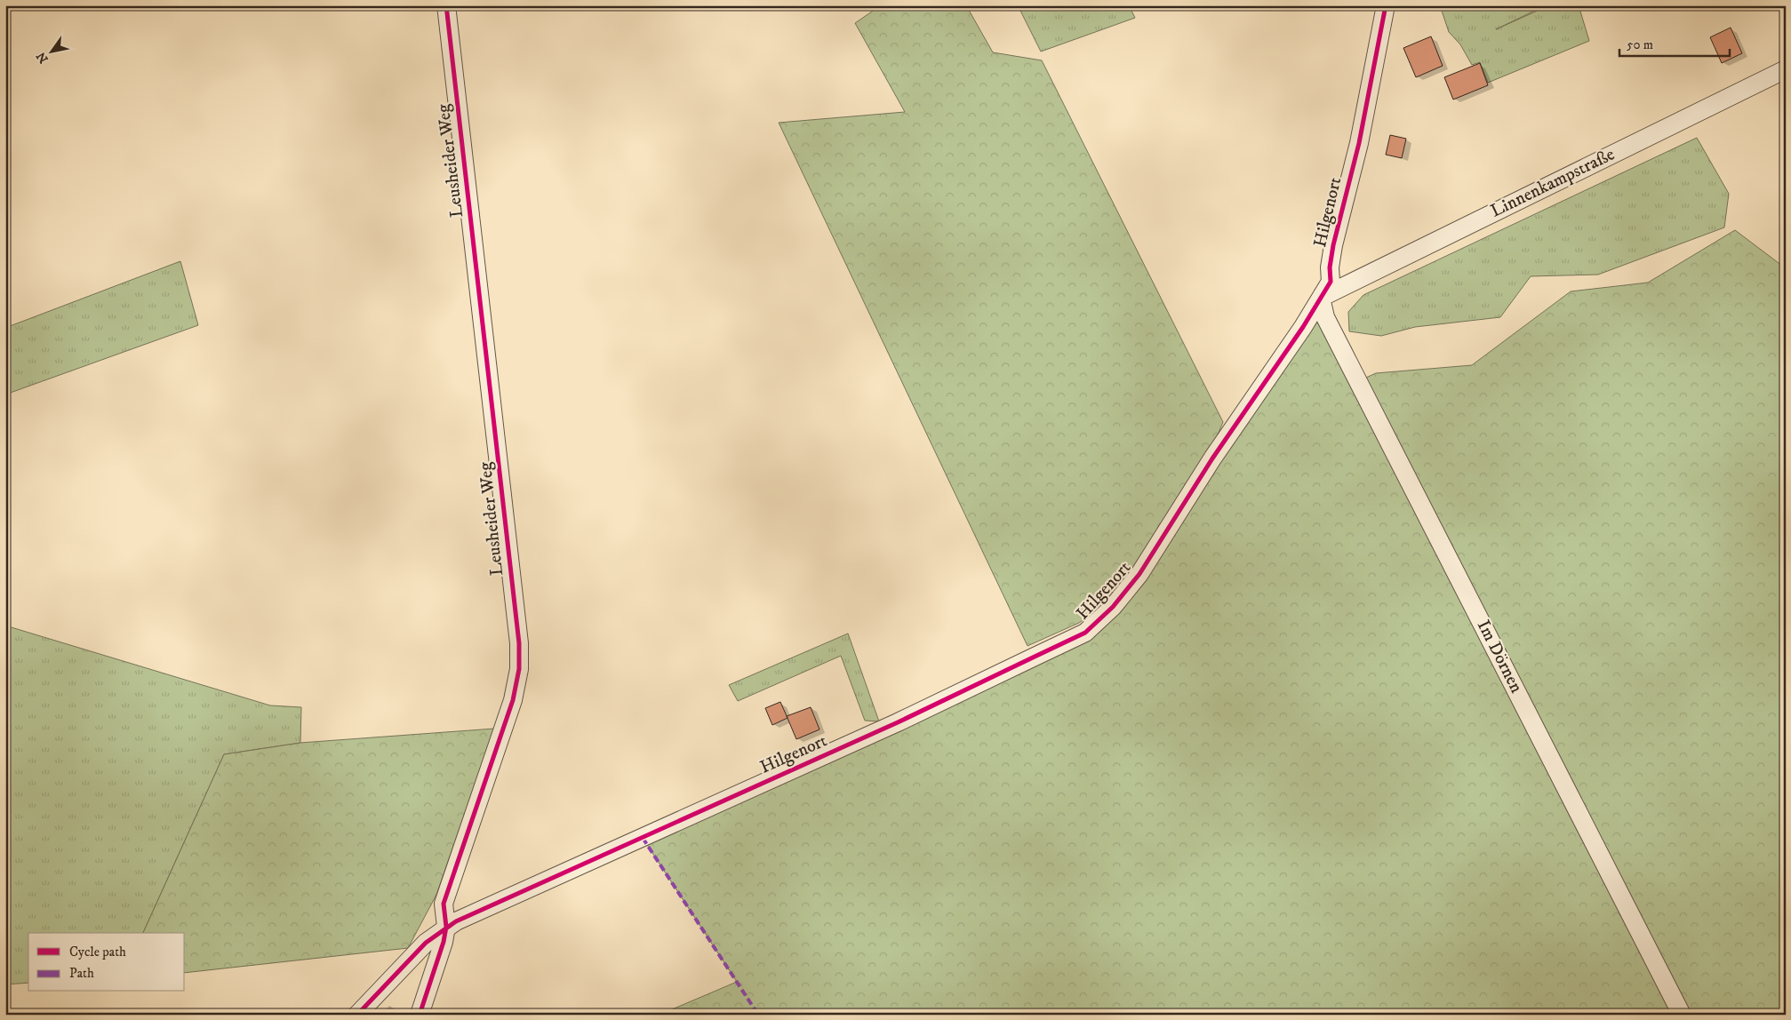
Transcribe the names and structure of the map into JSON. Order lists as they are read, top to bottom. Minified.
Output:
{"streets":{"street":["Leusheider Weg","Linnenkampstraße","Hilgenort","Im Dörnen"]},"crossings":[["Leusheider Weg","Hilgenort"],["Linnenkampstraße","Hilgenort"],["Linnenkampstraße","Im Dörnen"],["Hilgenort","Im Dörnen"]],"legend":["Cycle path","Path"],"scale_bar":"50 m","north":"bottom left"}
